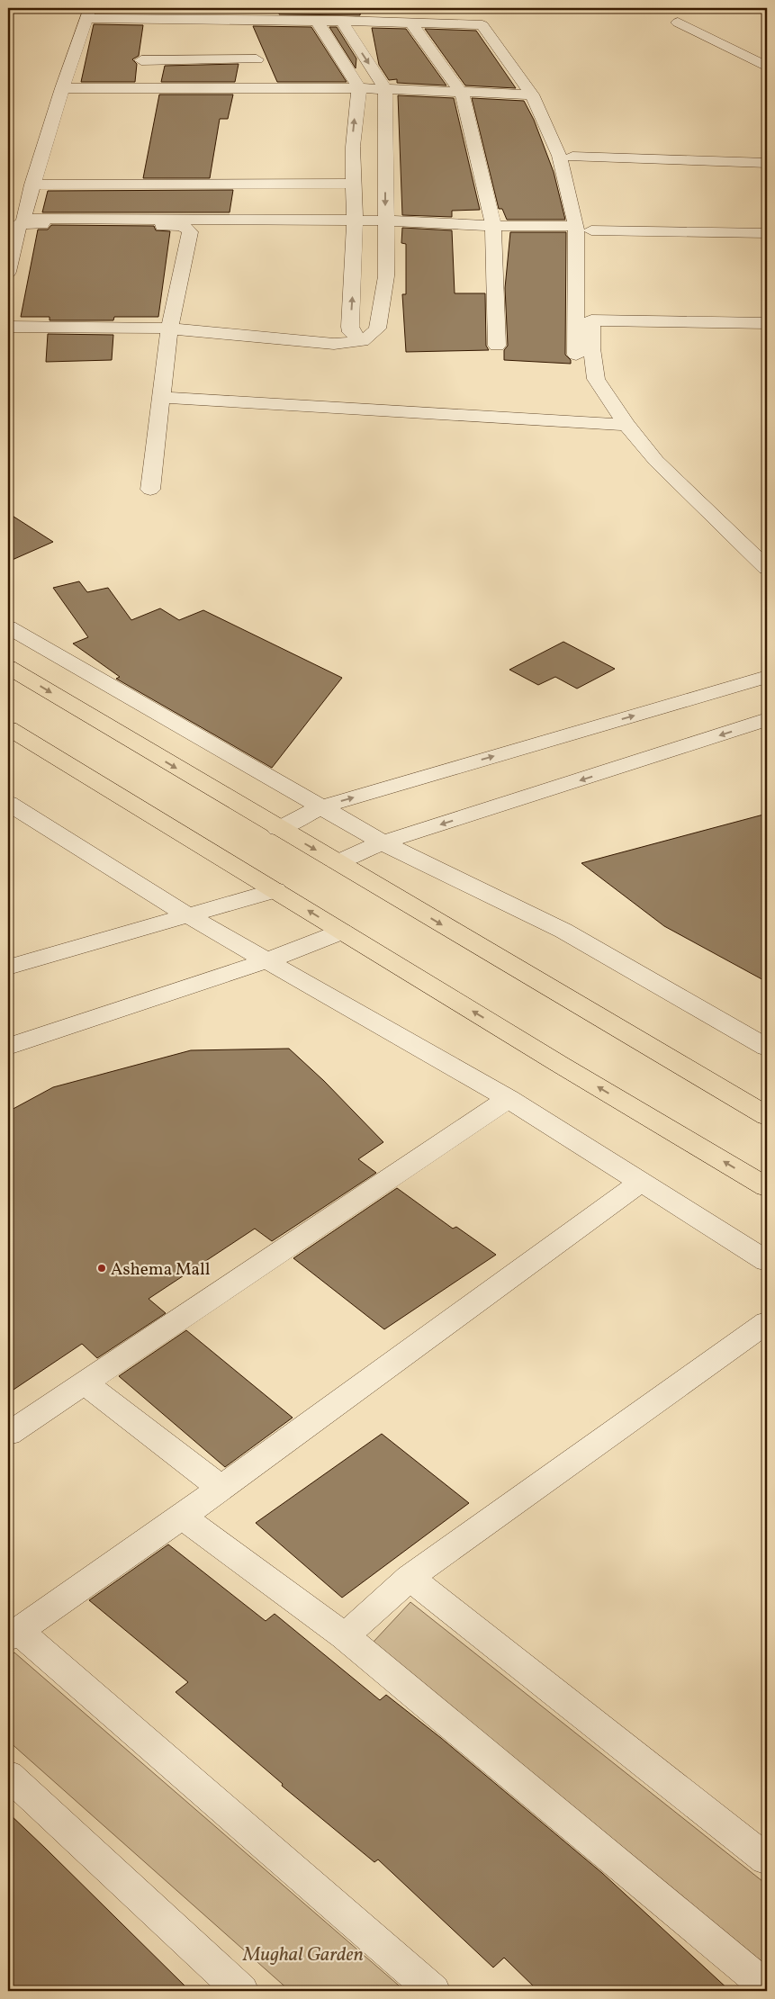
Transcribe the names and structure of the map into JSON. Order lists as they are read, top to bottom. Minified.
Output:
{"parks":["Mughal Garden"],"places":["Ashema Mall"]}
